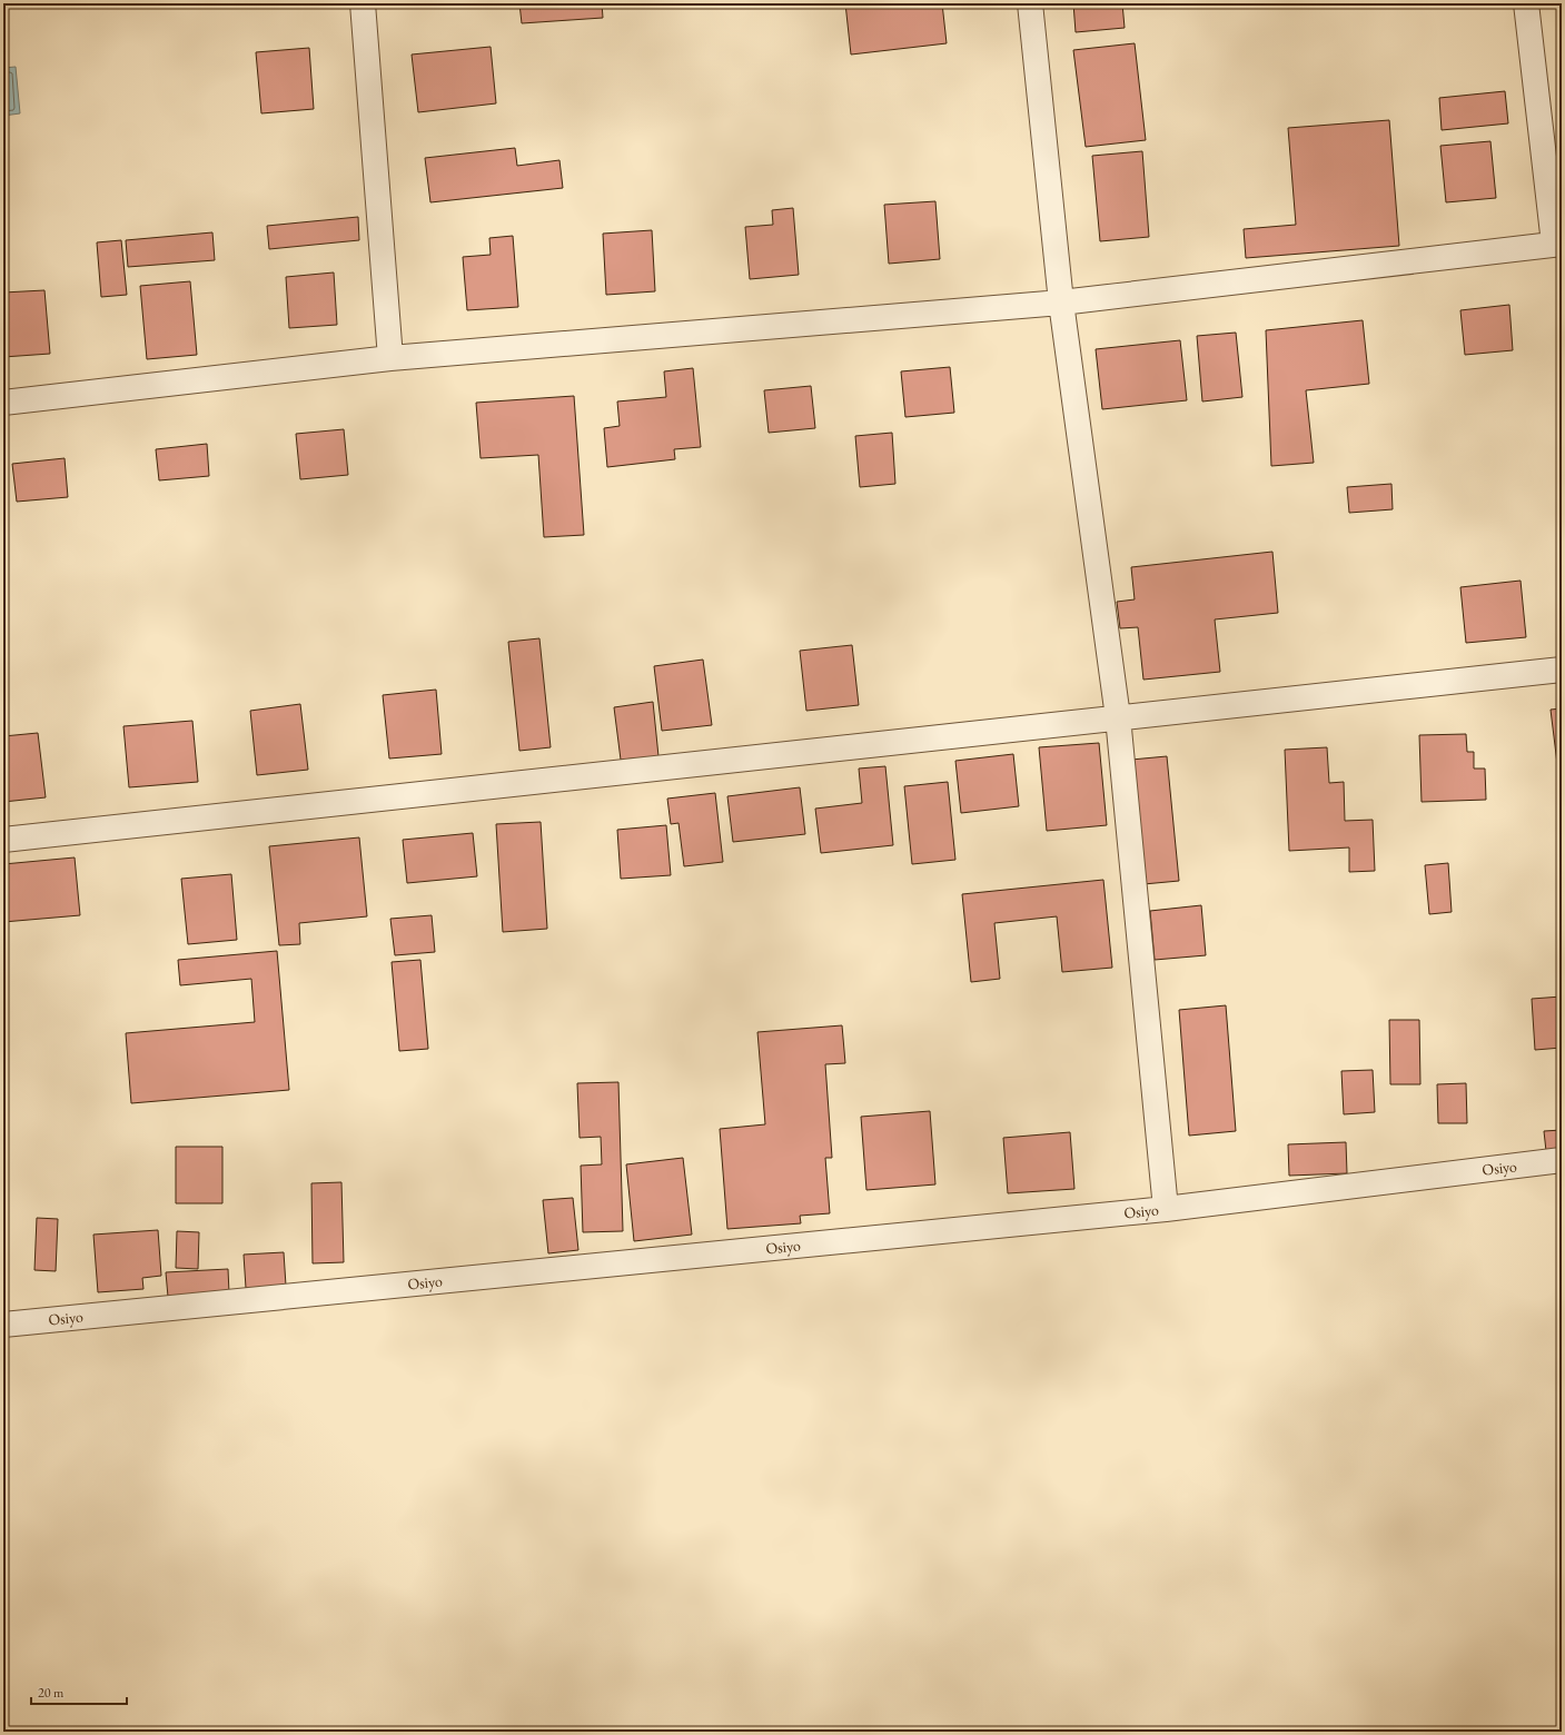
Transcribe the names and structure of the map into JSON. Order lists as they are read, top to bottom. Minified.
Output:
{"streets":{"street":["Osiyo"]},"scale_bar":"20 m"}
